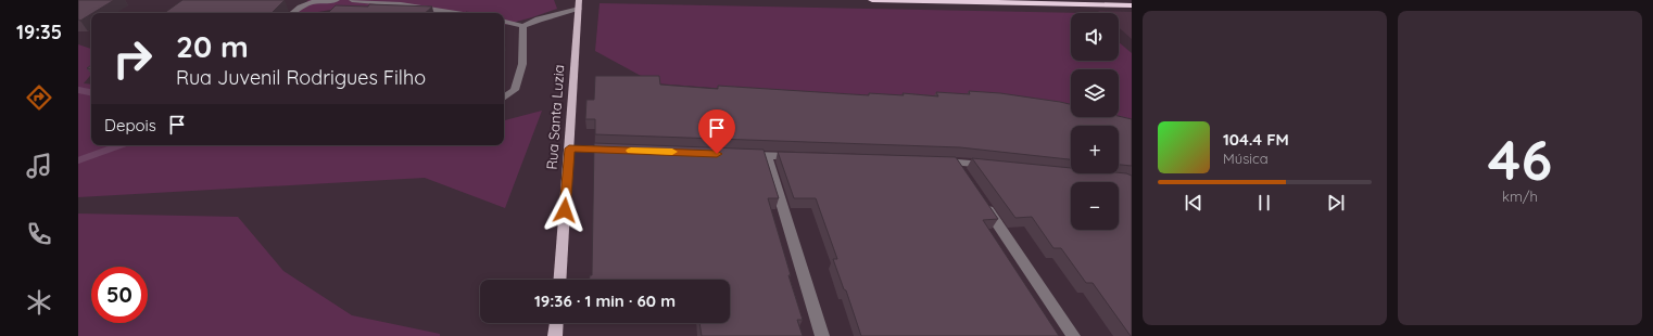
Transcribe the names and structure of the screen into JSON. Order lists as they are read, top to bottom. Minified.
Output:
{"streets":{"main road":["Rua Santa Luzia"]},"page":{"tabs":"19:35","tile":["46","km/h"],"map_buttons":["+","−"],"turn":["20 m","Rua Juvenil Rodrigues Filho"],"then":"Depois","song":["104.4 FM","Música"],"limit":"50","trip":"19:36 · 1 min · 60 m"}}
